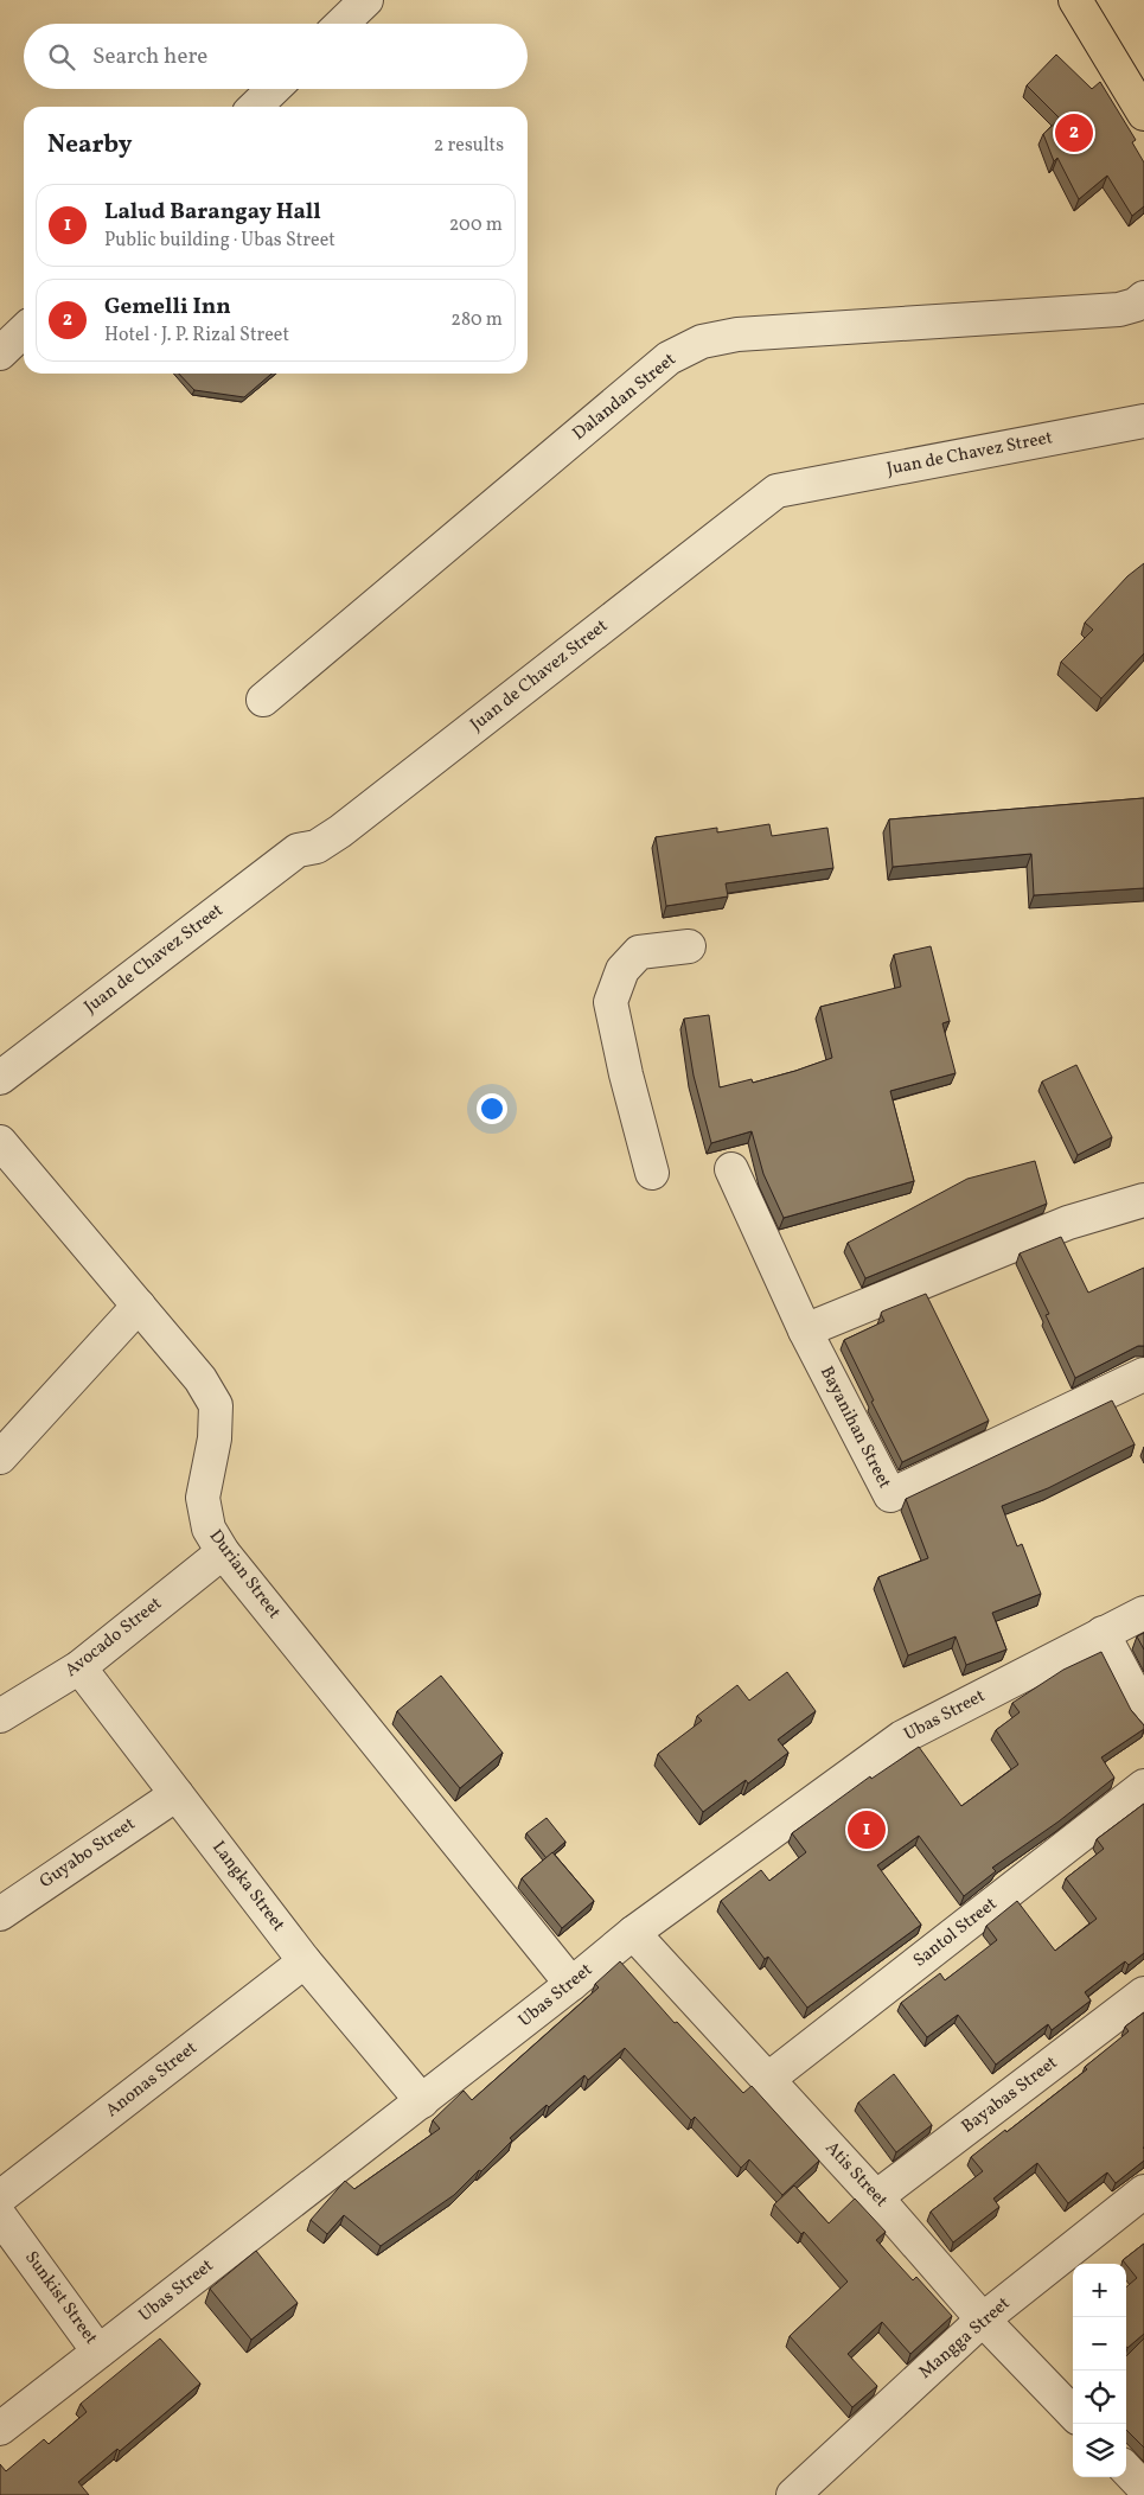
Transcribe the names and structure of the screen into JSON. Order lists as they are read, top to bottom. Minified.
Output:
{"streets":{"street":["Dalandan Street","Juan de Chavez Street","Bayanihan Street","Durian Street","Avocado Street","Ubas Street","Guyabo Street","Langka Street","Santol Street","Anonas Street","Bayabas Street","Atis Street","Sunkist Street","Mangga Street"]},"crossings":[["Durian Street","Avocado Street"],["Durian Street","Ubas Street"],["Avocado Street","Langka Street"],["Ubas Street","Langka Street"],["Ubas Street","Atis Street"],["Ubas Street","Sunkist Street"],["Guyabo Street","Langka Street"],["Langka Street","Anonas Street"],["Santol Street","Atis Street"],["Bayabas Street","Atis Street"],["Atis Street","Mangga Street"]],"page":{"search":"Search here","heading":["Nearby","2 results"],"pins":["2","1"],"list":[{"mark":"1","name":"Lalud Barangay Hall","note":"Public building · Ubas Street","value":"200 m"},{"mark":"2","name":"Gemelli Inn","note":"Hotel · J. P. Rizal Street","value":"280 m"}],"map_buttons":["+","−"]}}
